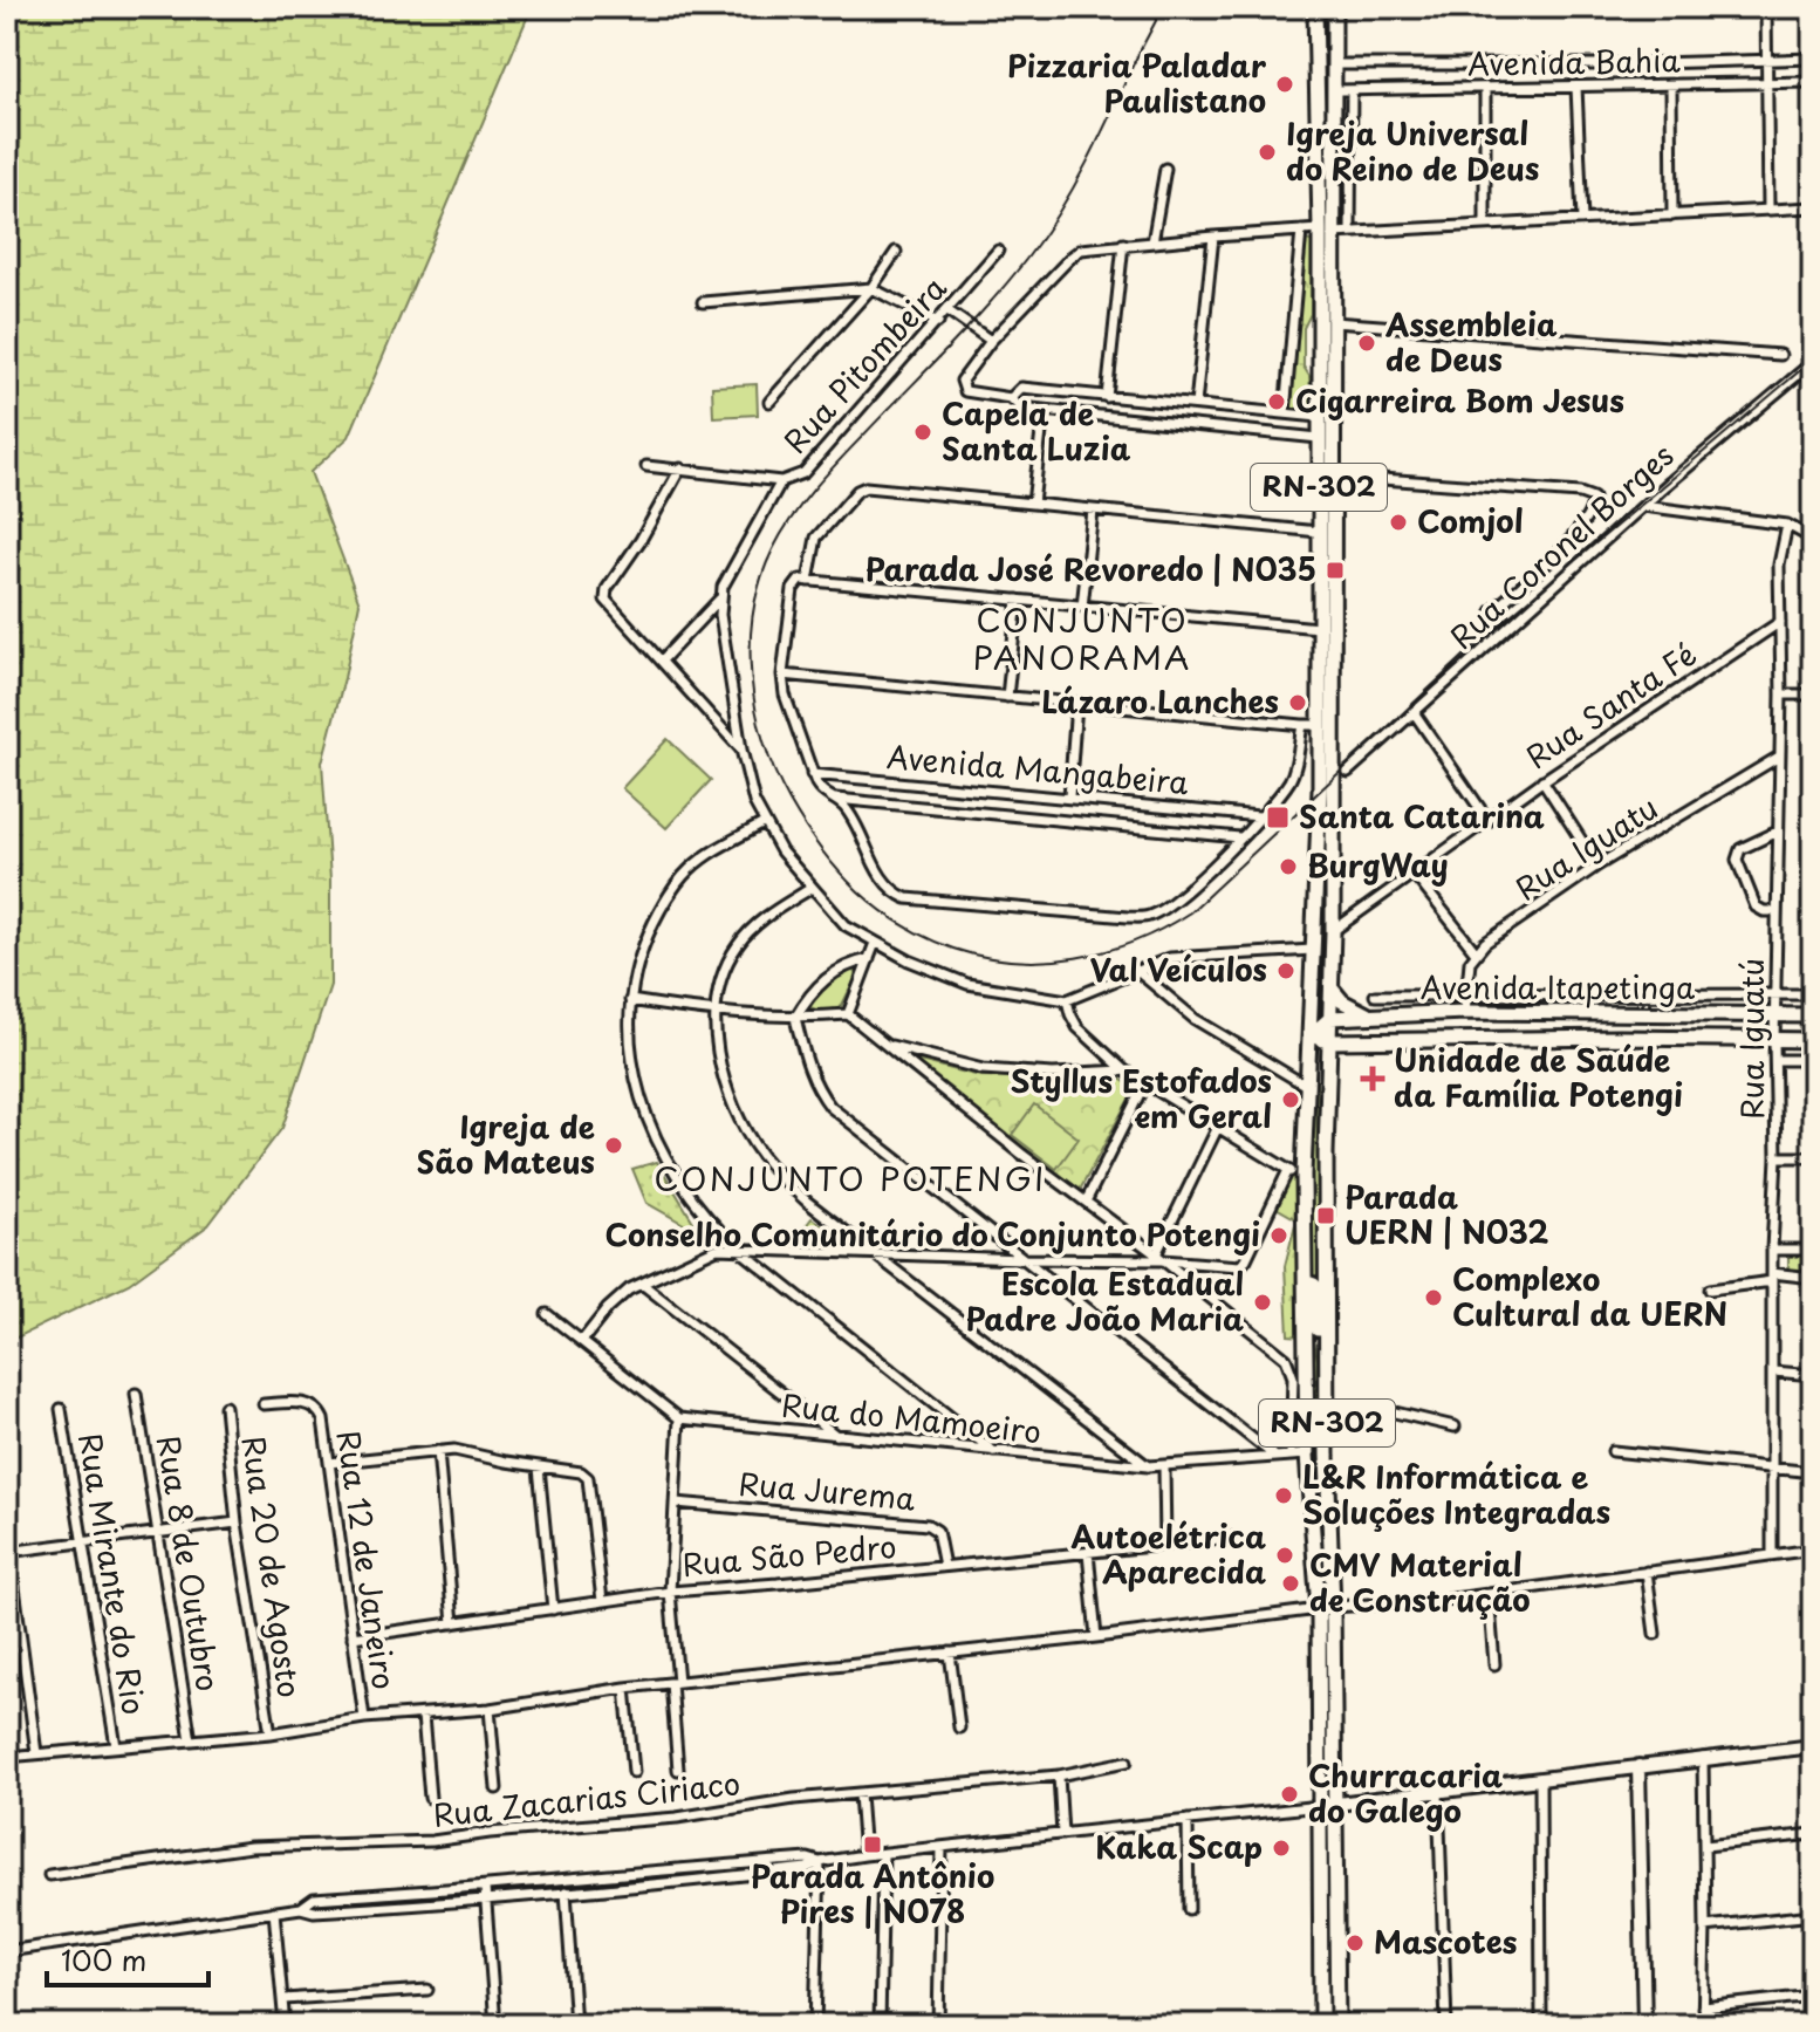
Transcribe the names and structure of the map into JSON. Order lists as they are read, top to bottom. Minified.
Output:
{"streets":{"main road":["RN-302","Avenida Itapetinga"],"street":["Avenida Bahia","Rua Pitombeira","Rua Coronel Borges","Rua Santa Fé","Avenida Mangabeira","Rua Iguatu","Rua Iguatú","Rua do Mamoeiro","Rua Jurema","Rua São Pedro","Rua 12 de Janeiro","Rua 8 de Outubro","Rua 20 de Agosto","Rua Mirante do Rio","Rua Zacarias Ciriaco"]},"crossings":[["Avenida Bahia","RN-302"],["RN-302","Rua Santa Fé"],["RN-302","Avenida Itapetinga"],["RN-302","Rua do Mamoeiro"],["Rua Santa Fé","Rua Iguatú"],["Rua Iguatu","Rua Iguatú"],["Avenida Itapetinga","Rua Iguatú"],["Rua Jurema","Rua São Pedro"],["Rua São Pedro","Rua 12 de Janeiro"]],"districts":["CONJUNTO PANORAMA","CONJUNTO POTENGI"],"places":{"other":["Pizzaria Paladar Paulistano","Igreja Universal do Reino de Deus","Assembleia de Deus","Cigarreira Bom Jesus","Capela de Santa Luzia","Comjol","Lázaro Lanches","BurgWay","Val Veículos","Styllus Estofados em Geral","Igreja de São Mateus","Conselho Comunitário do Conjunto Potengi","Complexo Cultural da UERN","Escola Estadual Padre João Maria","L&R Informática e Soluções Integradas","Autoelétrica Aparecida","CMV Material de Construção","Churracaria do Galego","Kaka Scap","Mascotes"],"transit":["Parada José Revoredo | N035","Santa Catarina","Parada UERN | N032","Parada Antônio Pires | N078"],"health":["Unidade de Saúde da Família Potengi"]},"scale_bar":"100 m"}
